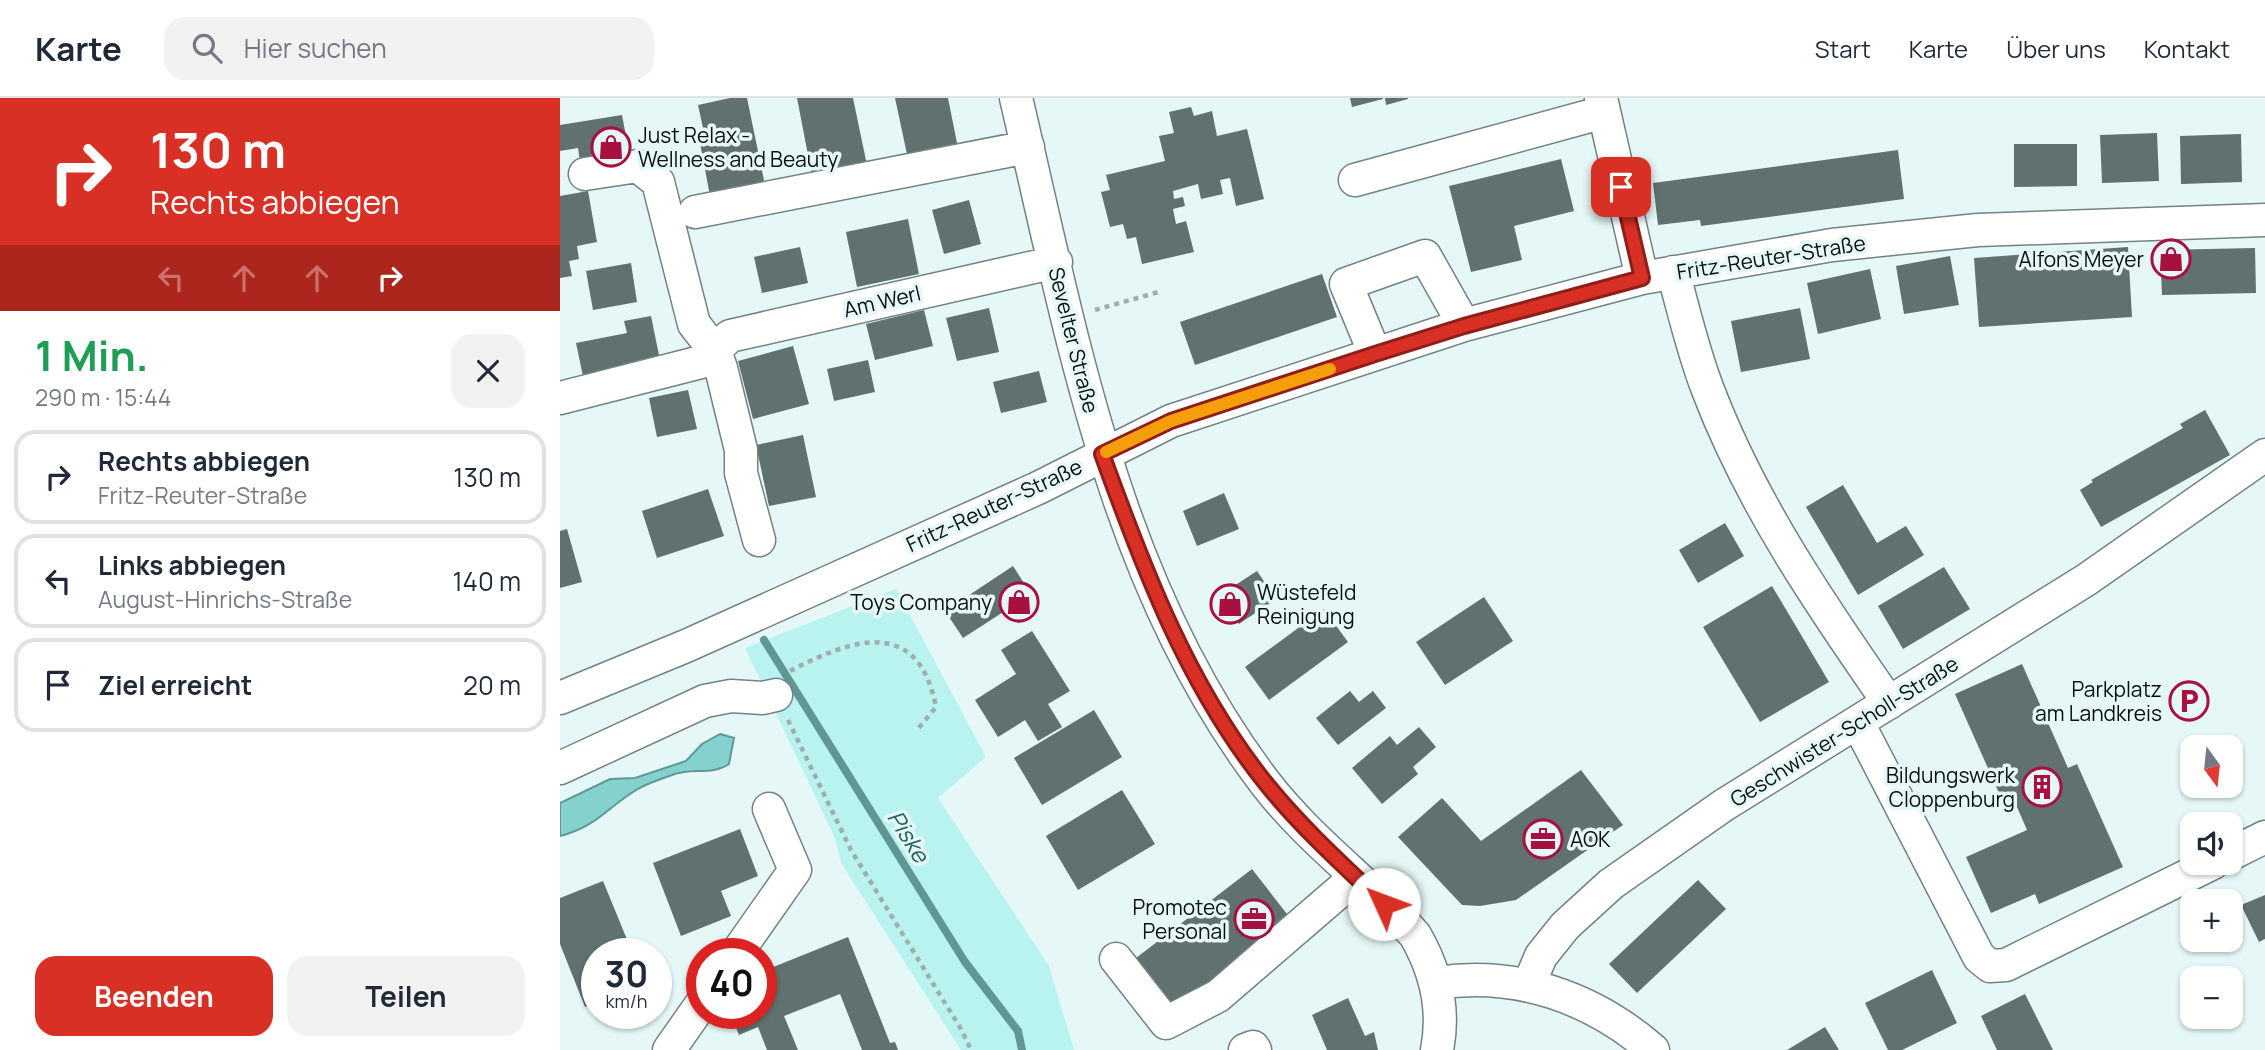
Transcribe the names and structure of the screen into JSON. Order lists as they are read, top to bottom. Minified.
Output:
{"streets":{"street":["Fritz-Reuter-Straße","Am Werl","Sevelter Straße","Geschwister-Scholl-Straße"]},"crossings":[["Fritz-Reuter-Straße","Sevelter Straße"],["Am Werl","Sevelter Straße"]],"water":["Piske"],"places":{"shop":["Just Relax - Wellness and Beauty","Alfons Meyer","Toys Company","Wüstefeld Reinigung"],"parking":["Parkplatz am Landkreis"],"building":["Bildungswerk Cloppenburg"],"office":["AOK","Promotec Personal"]},"north":"bottom","page":{"header":"Karte","search":"Hier suchen","nav":["Start","Karte","Über uns","Kontakt"],"turn":["130 m","Rechts abbiegen"],"heading":["1 Min.","290 m · 15:44"],"list":[{"name":"Rechts abbiegen","note":"Fritz-Reuter-Straße","value":"130 m"},{"name":"Links abbiegen","note":"August-Hinrichs-Straße","value":"140 m"},{"name":"Ziel erreicht","value":"20 m"}],"map_buttons":["+","−"],"speed":"30 km/h","limit":"40","buttons":["Beenden","Teilen"]}}
